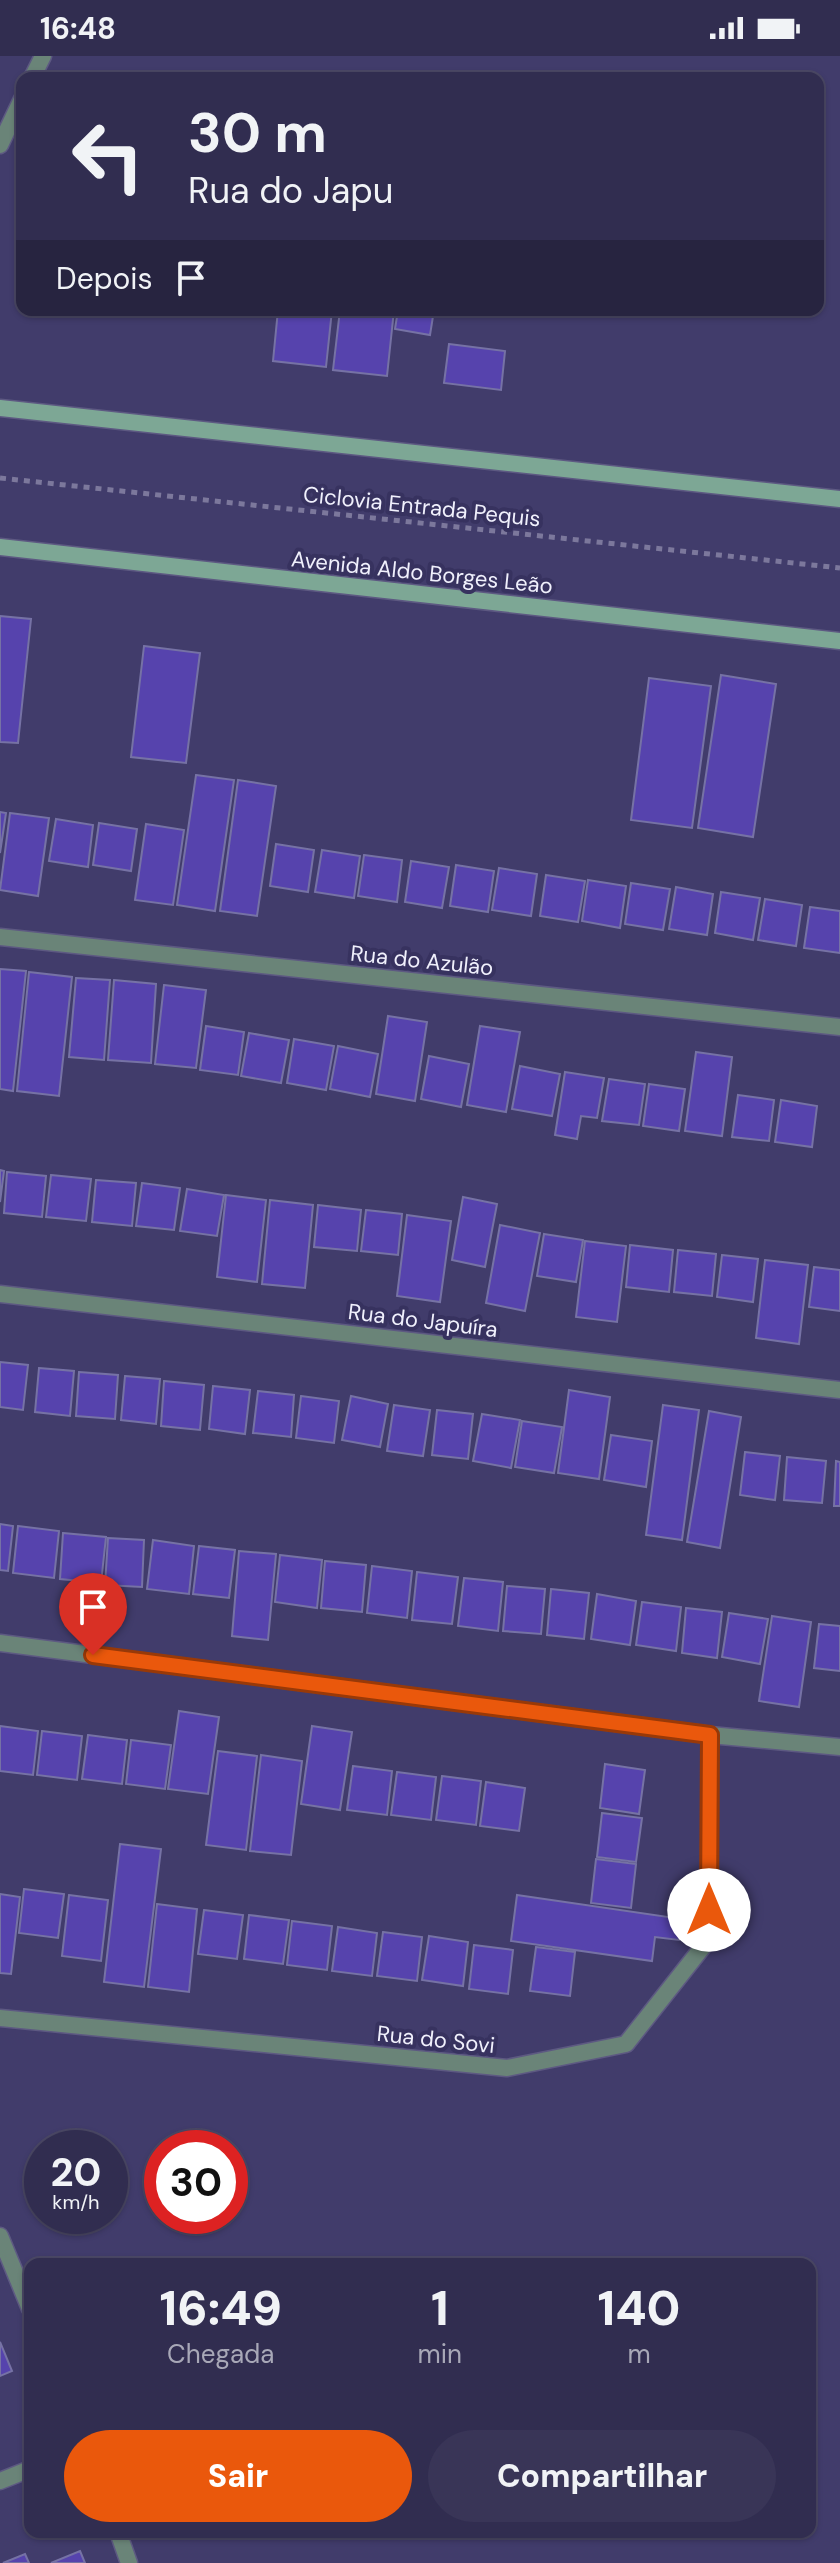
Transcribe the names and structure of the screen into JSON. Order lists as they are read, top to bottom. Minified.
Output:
{"streets":{"street":["Avenida Aldo Borges Leão","Rua do Azulão","Rua do Japuíra","Rua do Sovi"],"path":["Ciclovia Entrada Pequis"]},"page":{"status":"16:48","turn":["30 m","Rua do Japu"],"then":"Depois","speed":"20 km/h","limit":"30","eta":["16:49","Chegada","1","min","140","m"],"buttons":["Sair","Compartilhar"]}}
